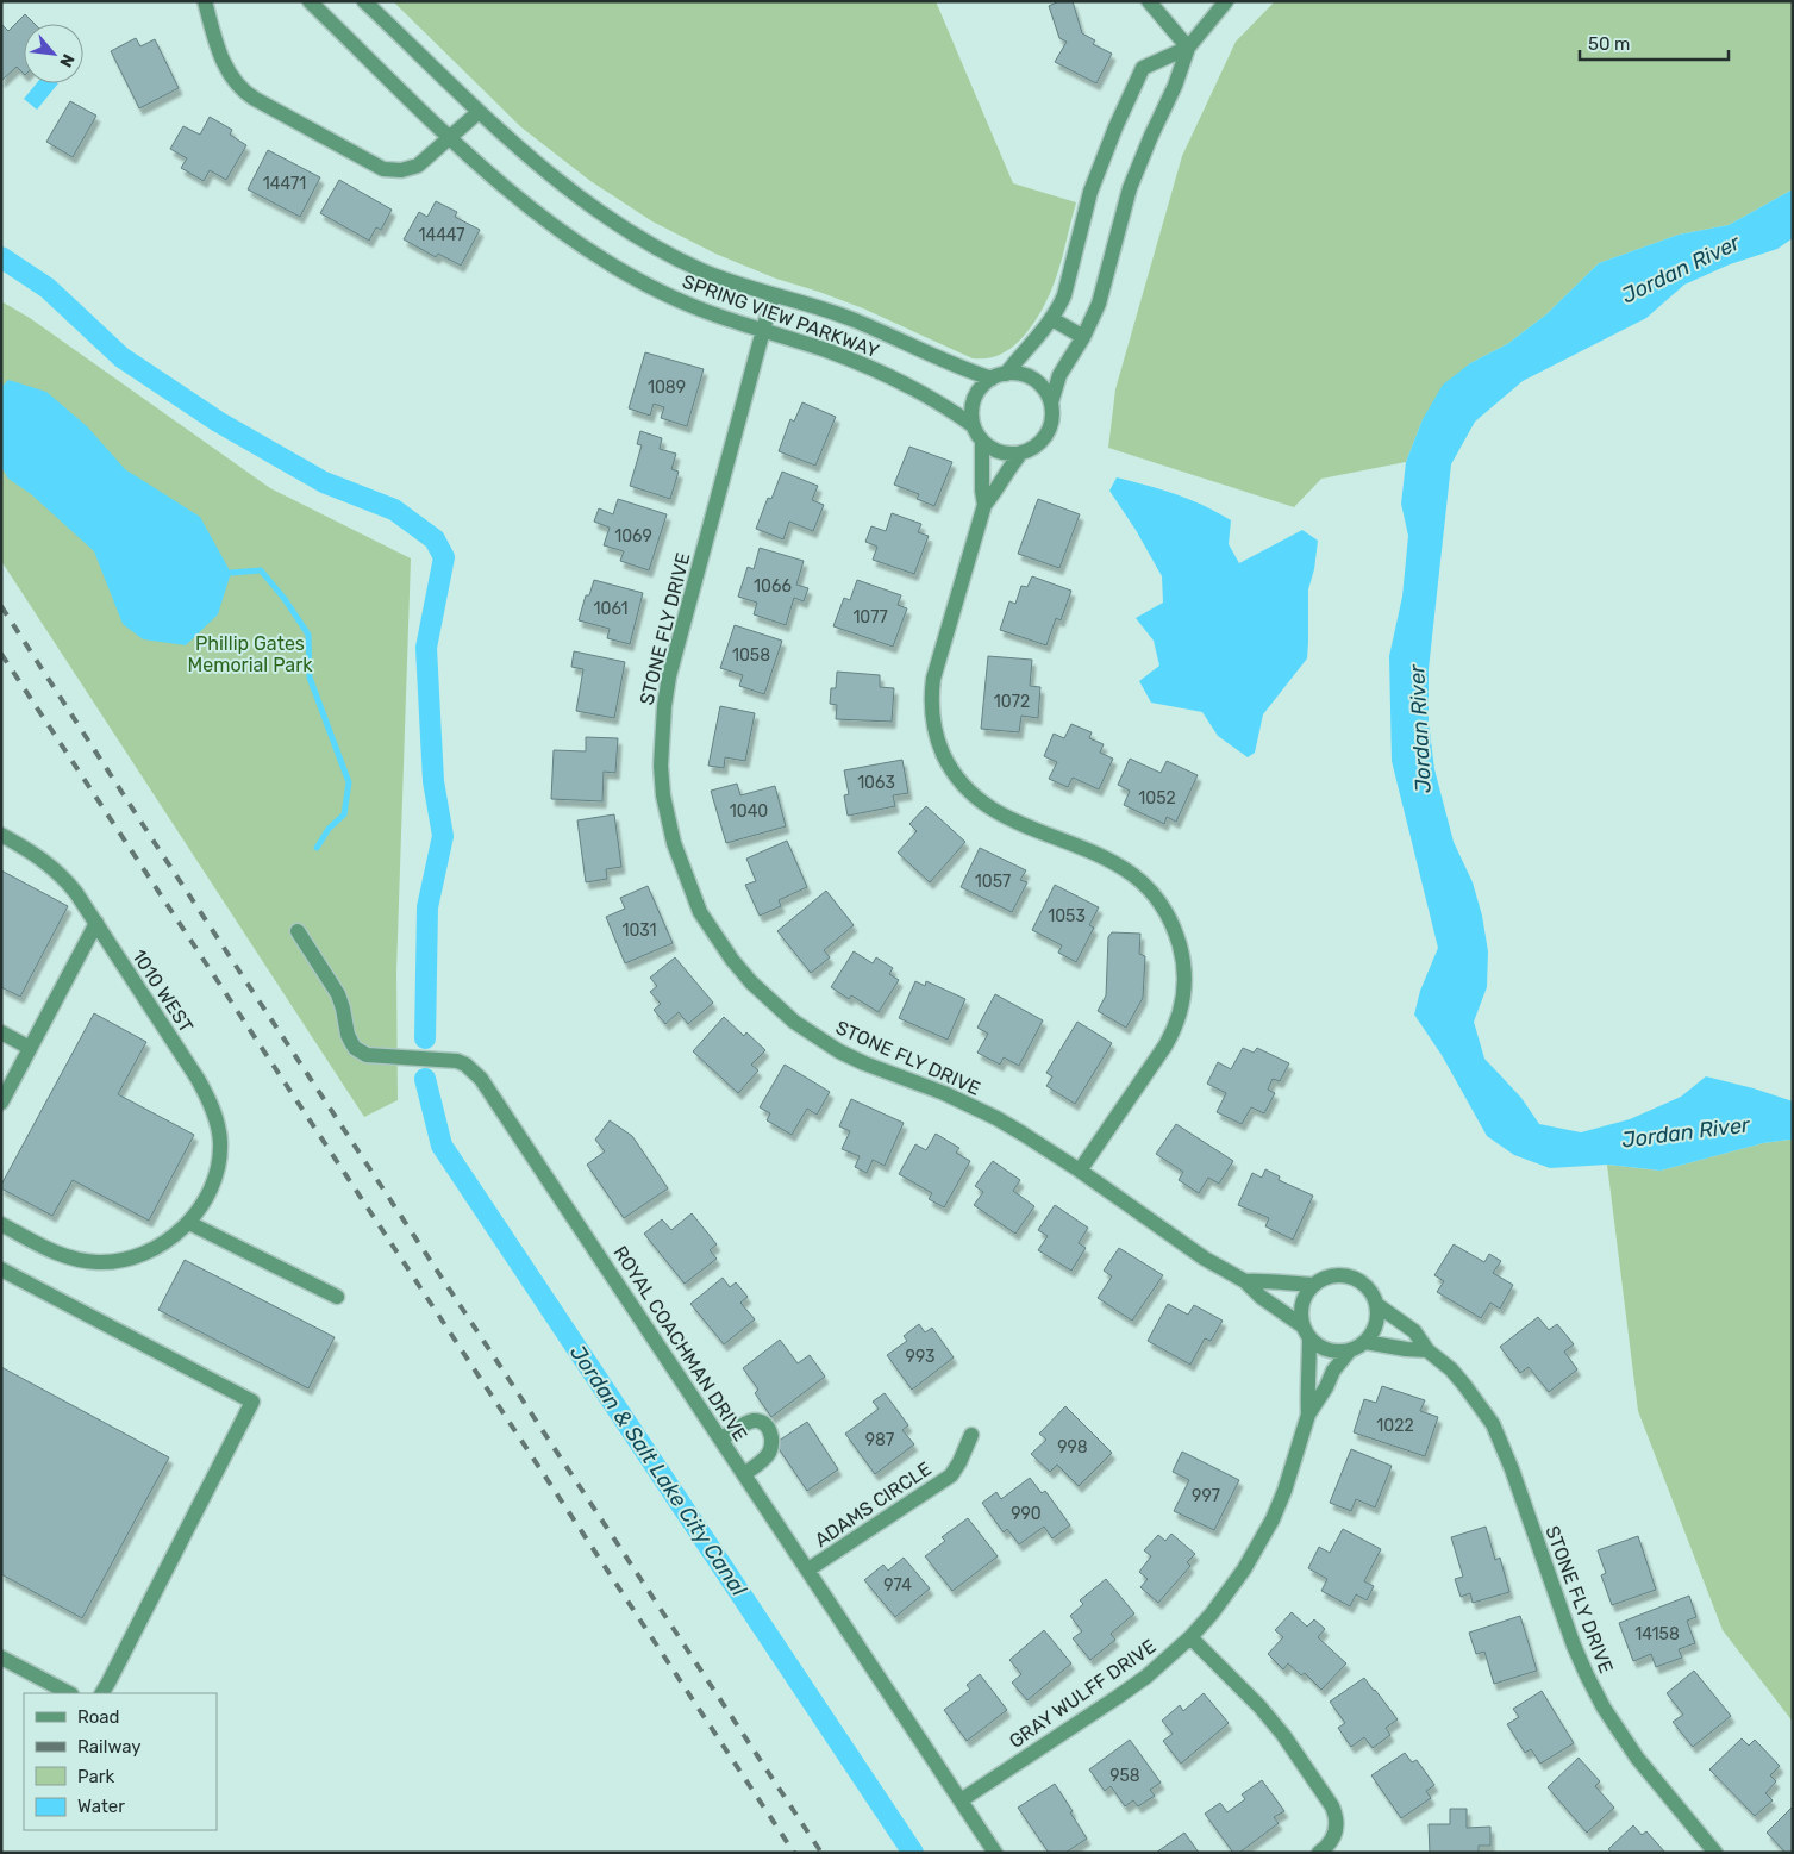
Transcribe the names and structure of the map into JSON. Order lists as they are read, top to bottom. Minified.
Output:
{"streets":{"street":["SPRING VIEW PARKWAY","STONE FLY DRIVE","1010 WEST","ROYAL COACHMAN DRIVE","ADAMS CIRCLE","GRAY WULFF DRIVE"]},"crossings":[["SPRING VIEW PARKWAY","STONE FLY DRIVE"],["STONE FLY DRIVE","GRAY WULFF DRIVE"],["ROYAL COACHMAN DRIVE","ADAMS CIRCLE"],["ROYAL COACHMAN DRIVE","GRAY WULFF DRIVE"]],"water":["Jordan River","Jordan & Salt Lake City Canal"],"parks":["Phillip Gates Memorial Park"],"house_numbers":["14471","14447","1089","1069","1066","1061","1077","1058","1072","1063","1052","1040","1057","1053","1031","993","1022","987","998","997","990","974","14158","958"],"legend":["Road","Railway","Park","Water"],"scale_bar":"50 m","north":"bottom right"}
